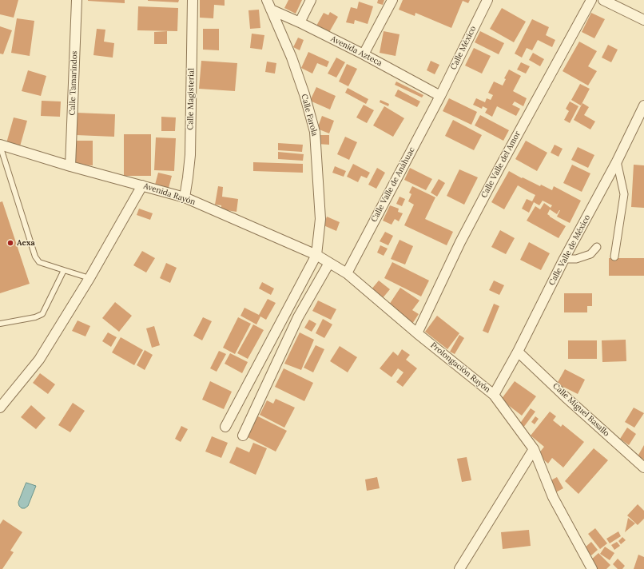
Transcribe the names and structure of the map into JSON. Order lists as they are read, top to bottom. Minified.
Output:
{"streets":{"street":["Calle México","Avenida Azteca","Calle Tamarindos","Calle Magisterial","Calle Farola","Calle Valle del Amor","Calle Valle de Anáhuac","Avenida Rayón","Calle Valle de México","Prolongación Rayón","Calle Miguel Basallo"]},"crossings":[["Calle México","Avenida Azteca"],["Calle México","Calle Valle de Anáhuac"],["Avenida Azteca","Calle Farola"],["Avenida Azteca","Calle Valle de Anáhuac"],["Calle Tamarindos","Avenida Rayón"],["Calle Magisterial","Avenida Rayón"],["Calle Farola","Avenida Rayón"],["Calle Valle del Amor","Prolongación Rayón"],["Calle Valle de Anáhuac","Avenida Rayón"],["Calle Valle de Anáhuac","Prolongación Rayón"],["Avenida Rayón","Prolongación Rayón"],["Calle Valle de México","Prolongación Rayón"],["Calle Valle de México","Calle Miguel Basallo"]],"places":["Aexa"]}
